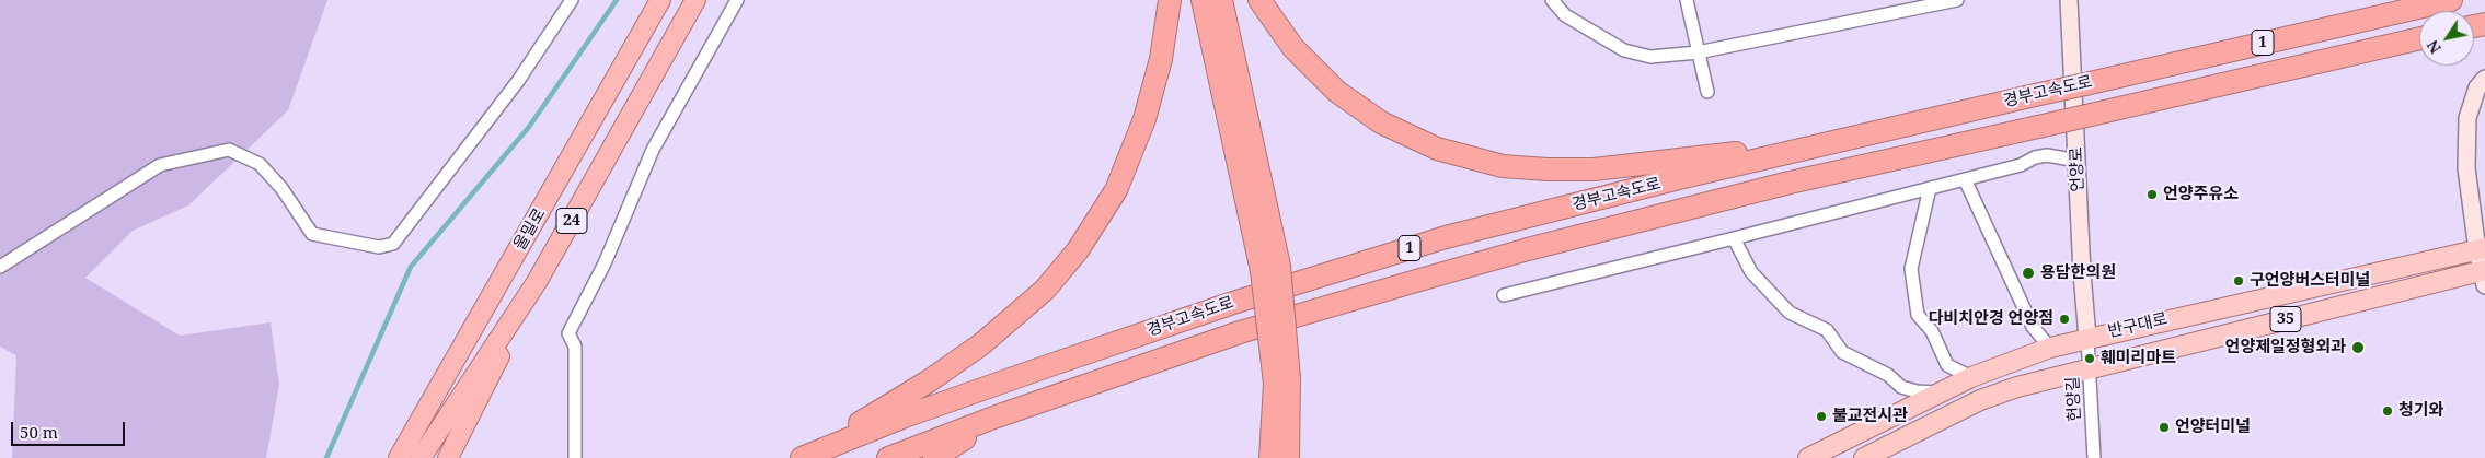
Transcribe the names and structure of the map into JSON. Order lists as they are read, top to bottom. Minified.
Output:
{"streets":{"highway":["1","경부고속도로","24","울밀로"],"main road":["언양로","35","반구대로"],"street":["헌양길"]},"crossings":[["언양로","반구대로"],["언양로","헌양길"],["24","울밀로"],["반구대로","헌양길"]],"places":["언양주유소","용담한의원","구언양버스터미널","다비치안경 언양점","언양제일정형외과","훼미리마트","청기와","불교전시관","언양터미널"],"scale_bar":"50 m","north":"bottom left"}
